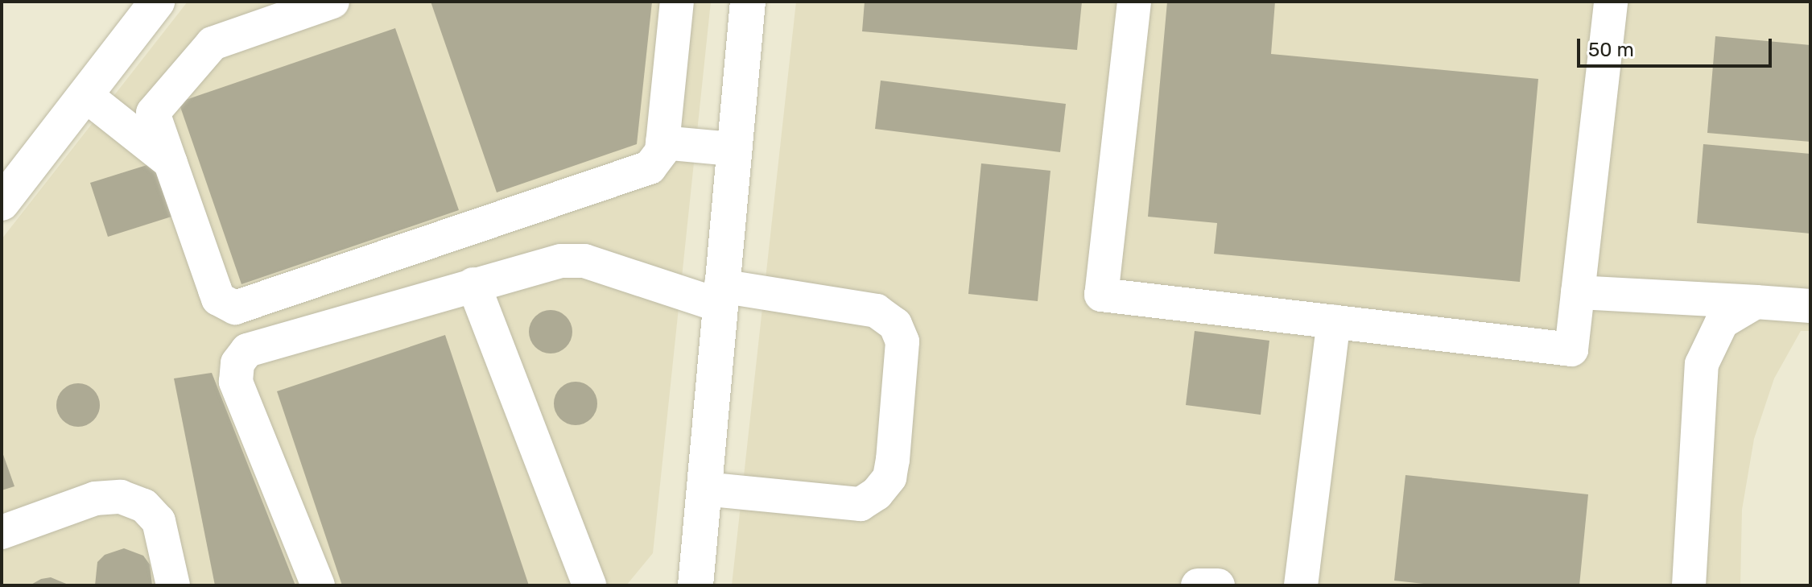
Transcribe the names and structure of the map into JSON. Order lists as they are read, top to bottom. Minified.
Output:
{"scale_bar":"50 m"}
